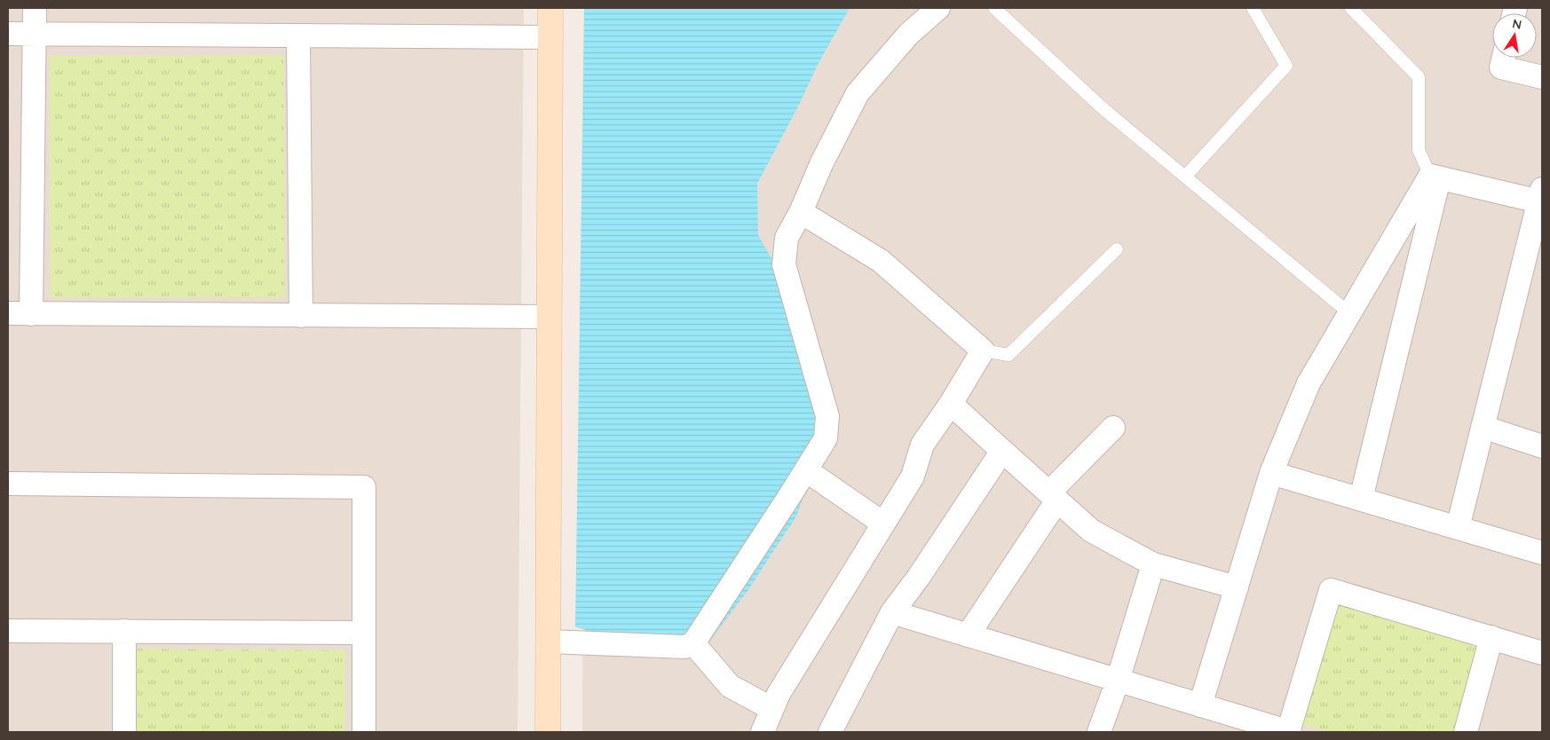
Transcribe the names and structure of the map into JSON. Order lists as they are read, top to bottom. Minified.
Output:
{"north":"top"}
